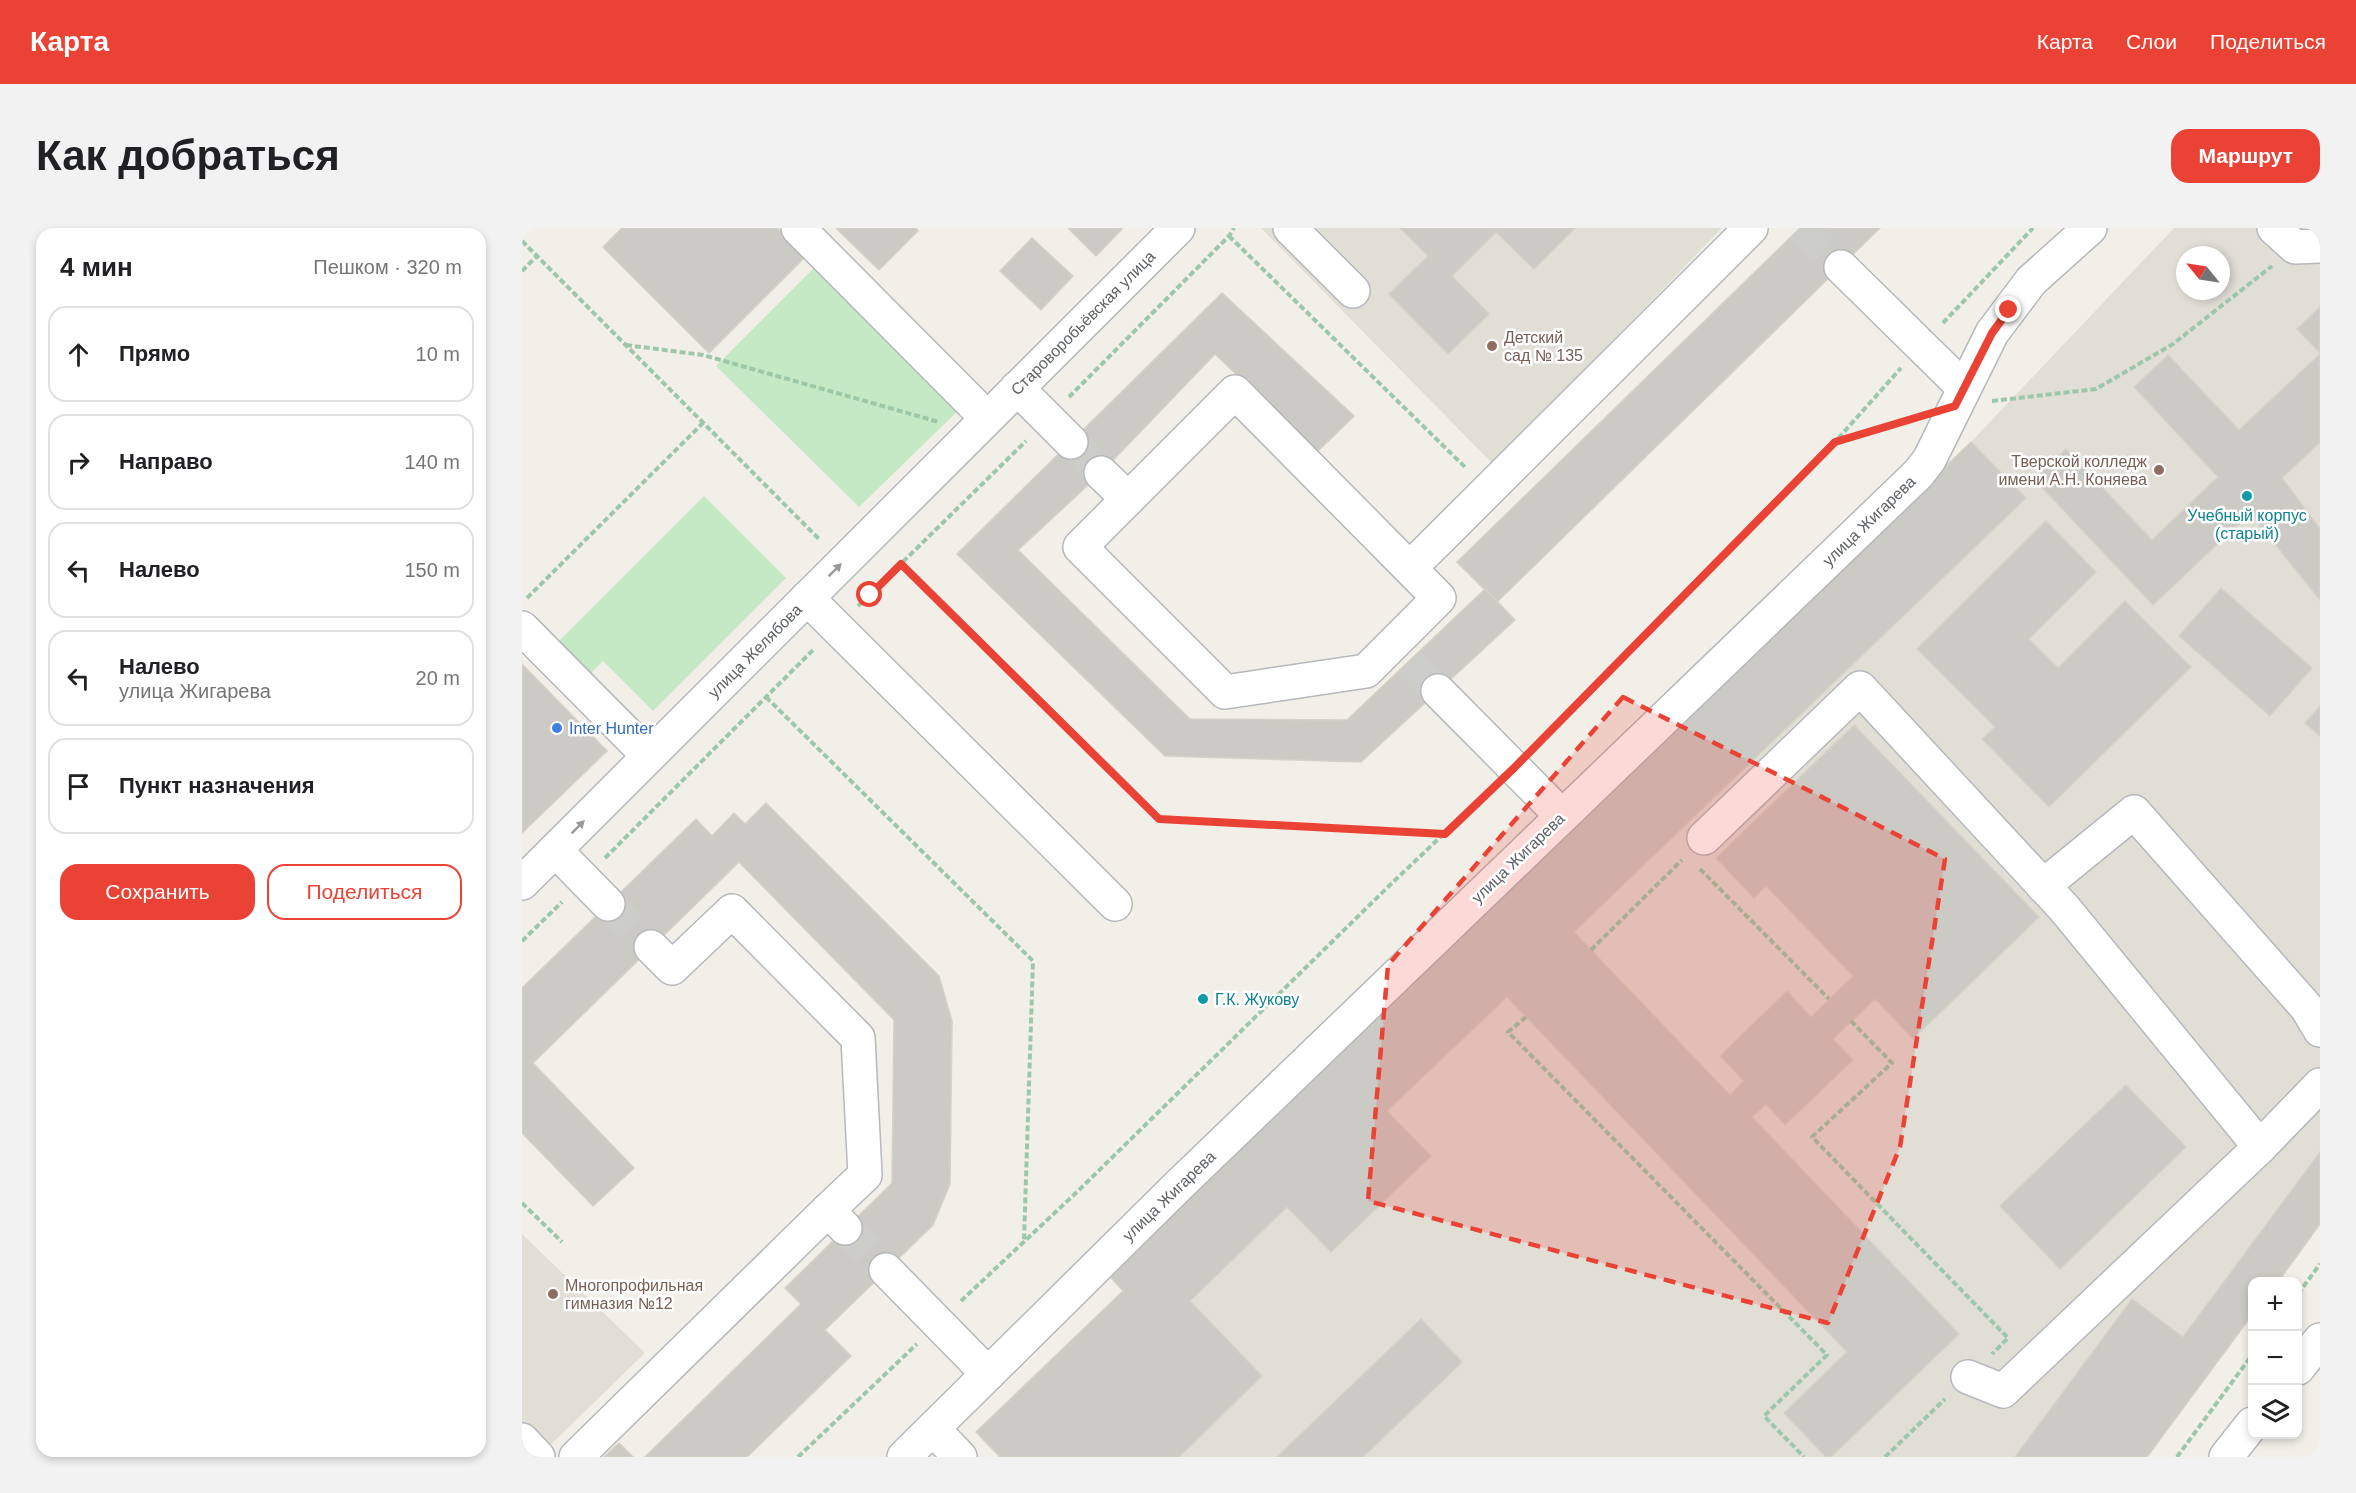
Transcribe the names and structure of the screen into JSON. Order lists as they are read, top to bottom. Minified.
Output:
{"streets":{"street":["Староворобьёвская улица","улица Жигарева","улица Желябова"]},"crossings":[["Староворобьёвская улица","улица Желябова"]],"one_way":["улица Желябова"],"places":["Детский сад № 135","Тверской колледж имени А.Н. Коняева","Учебный корпус (старый)","Inter Hunter","Г.К. Жукову","Многопрофильная гимназия №12"],"north":"top left","page":{"header":"Карта","nav":["Карта","Слои","Поделиться"],"buttons":["Маршрут",["Сохранить","Поделиться"]],"title":"Как добраться","heading":["4 мин","Пешком · 320 m"],"list":[["Прямо","10 m"],["Направо","140 m"],["Налево","150 m"],["Налево","улица Жигарева","20 m"],"Пункт назначения"],"map_buttons":["+","−"]}}
